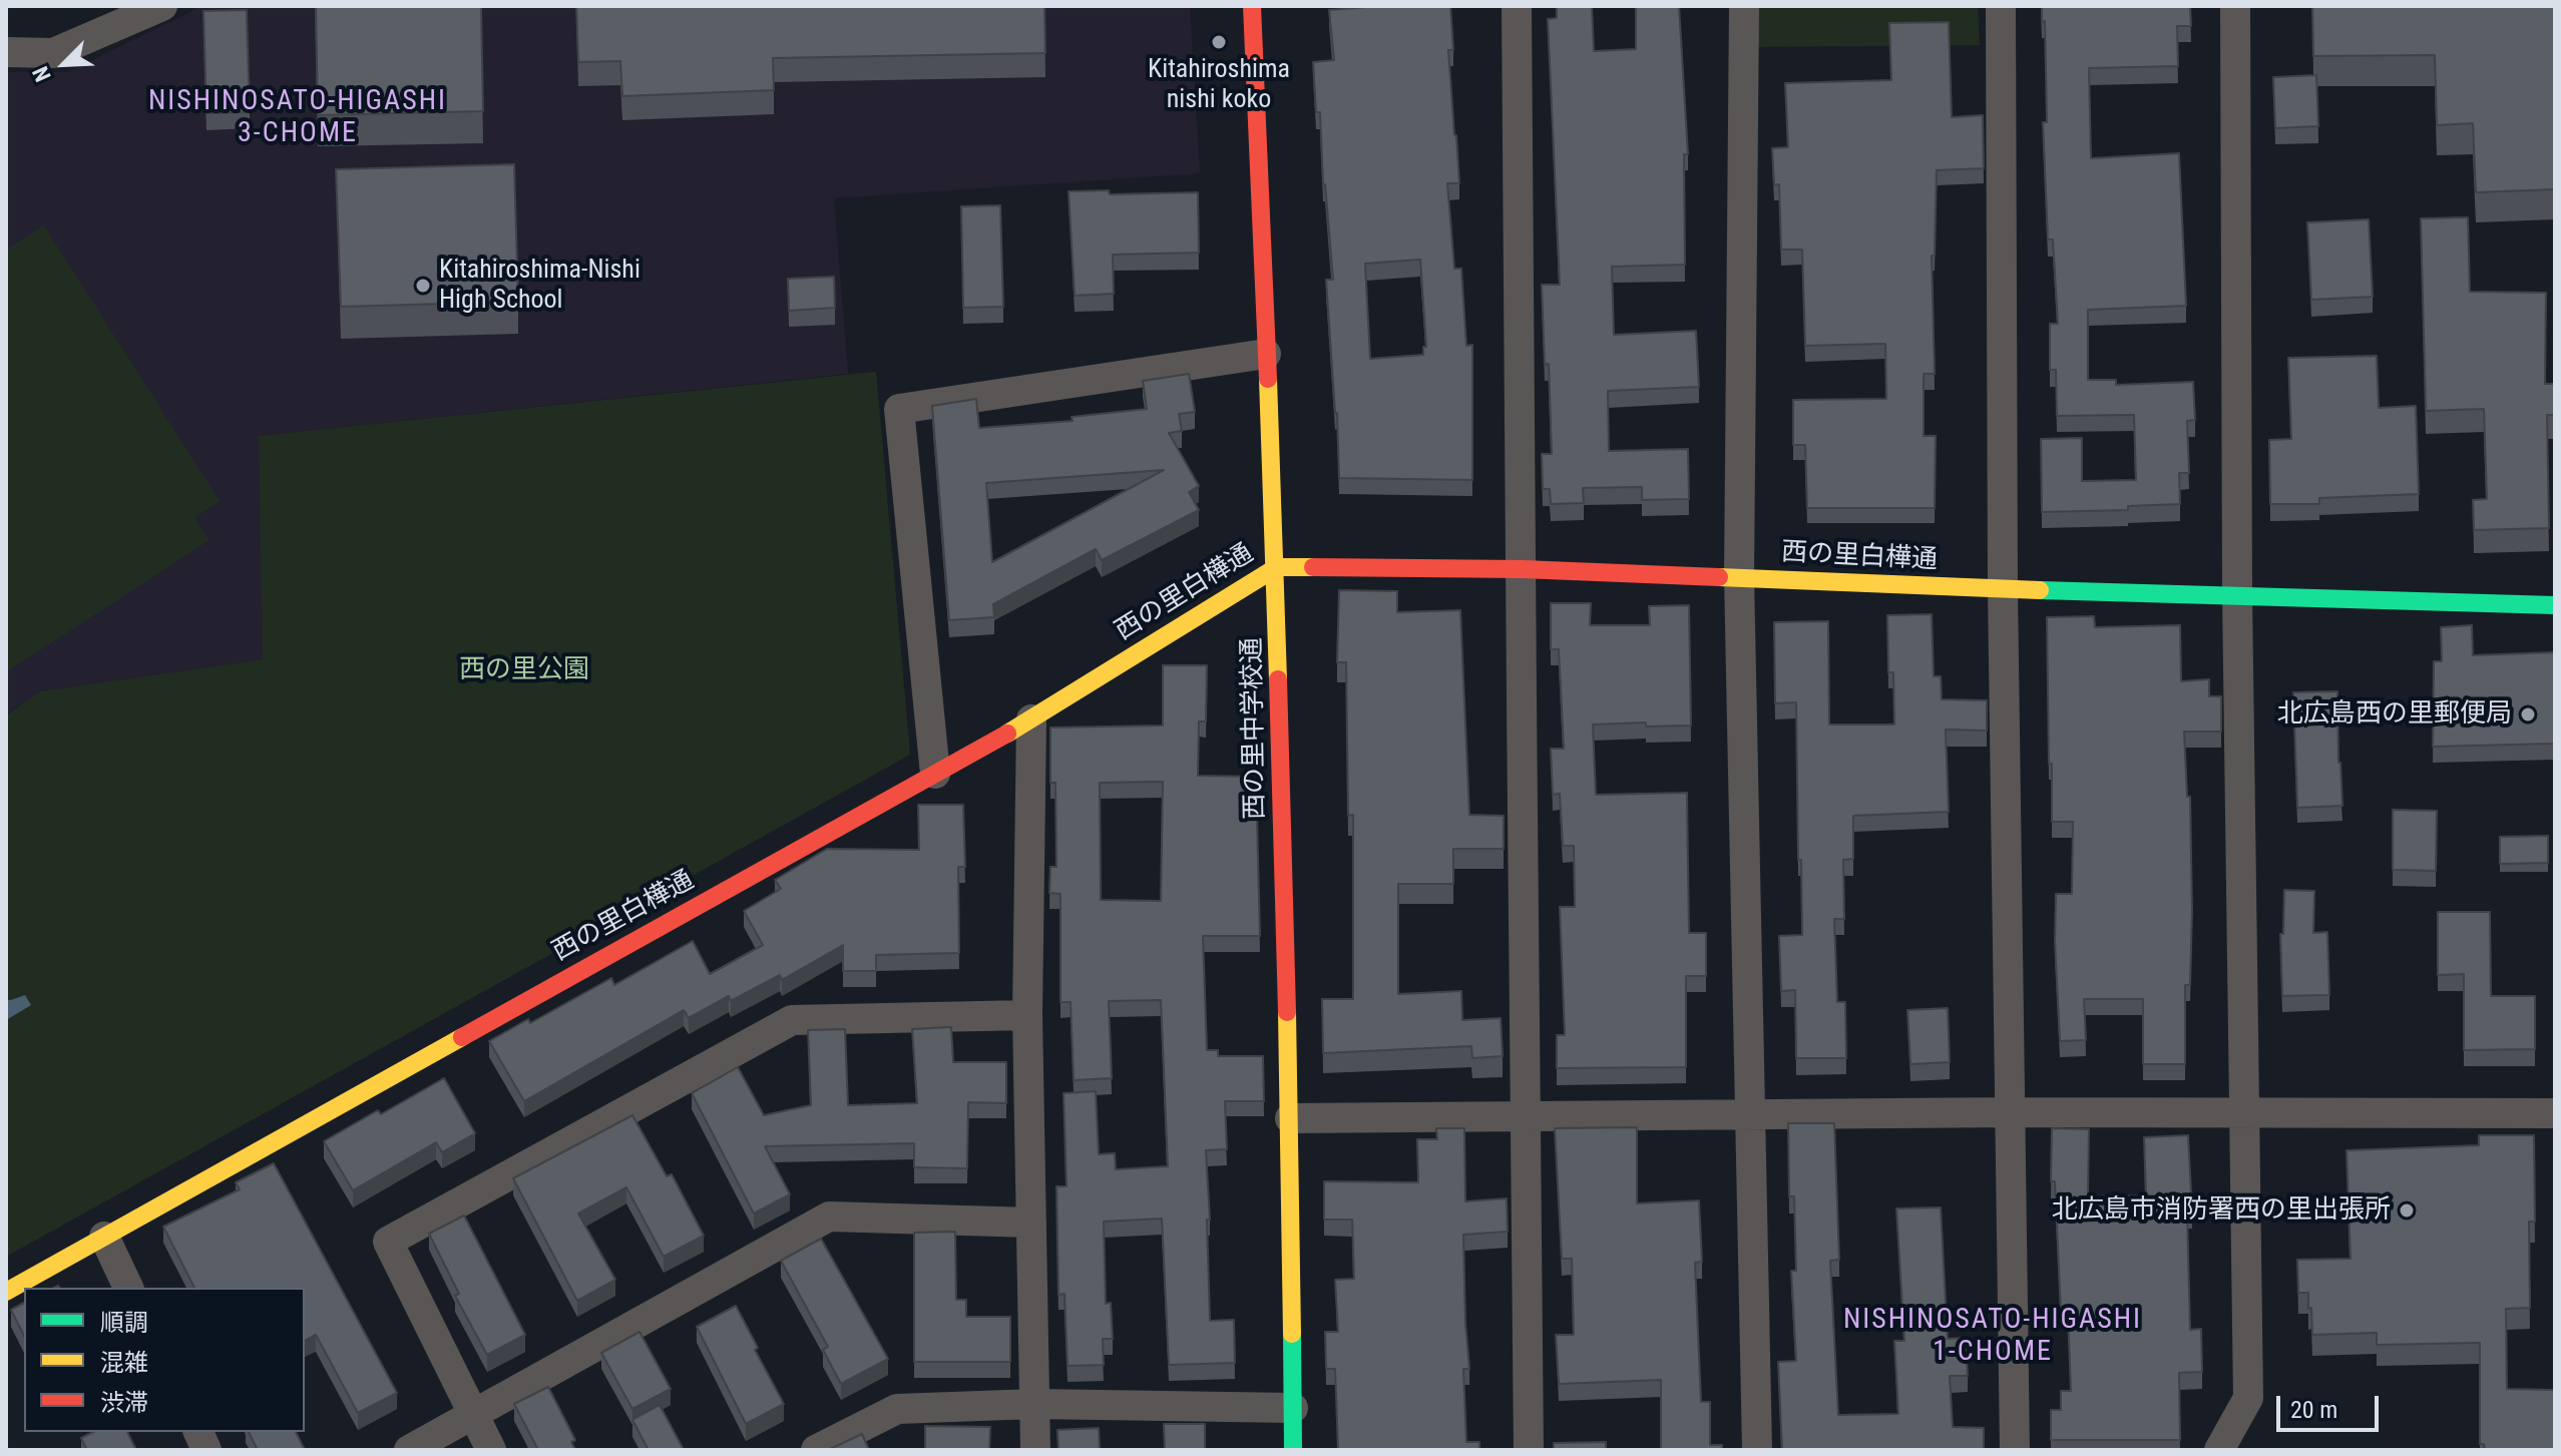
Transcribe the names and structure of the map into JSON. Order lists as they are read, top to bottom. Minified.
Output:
{"streets":{"street":["西の里白樺通","西の里中学校通"]},"crossings":[["西の里白樺通","西の里中学校通"]],"districts":["NISHINOSATO-HIGASHI 3-CHOME","NISHINOSATO-HIGASHI 1-CHOME"],"parks":["西の里公園"],"places":["Kitahiroshima nishi koko","Kitahiroshima-Nishi High School","北広島西の里郵便局","北広島市消防署西の里出張所"],"legend":["順調","混雑","渋滞"],"scale_bar":"20 m","north":"bottom left"}
